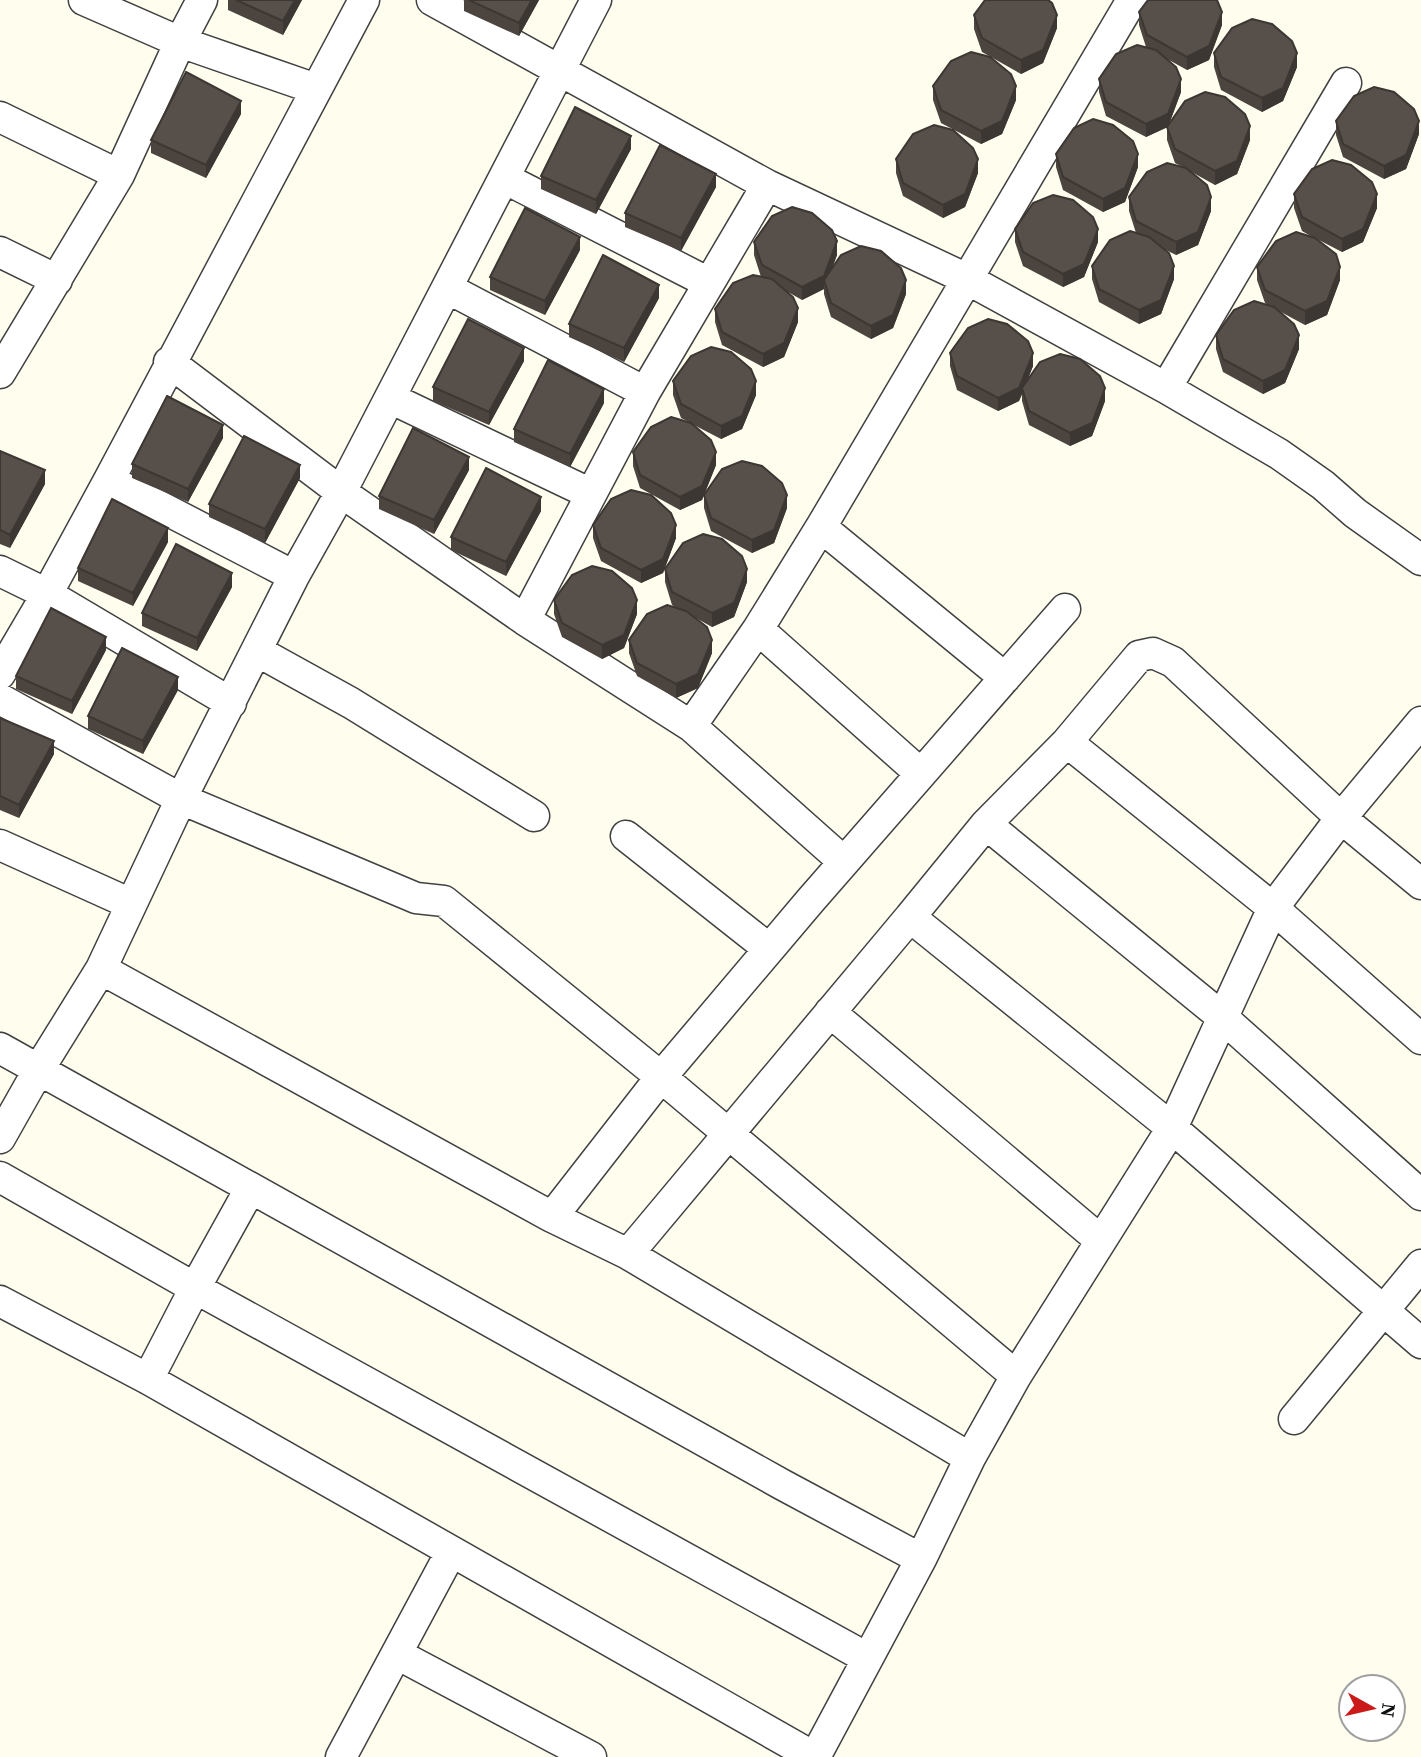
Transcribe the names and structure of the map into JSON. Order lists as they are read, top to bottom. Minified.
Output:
{"north":"right"}
